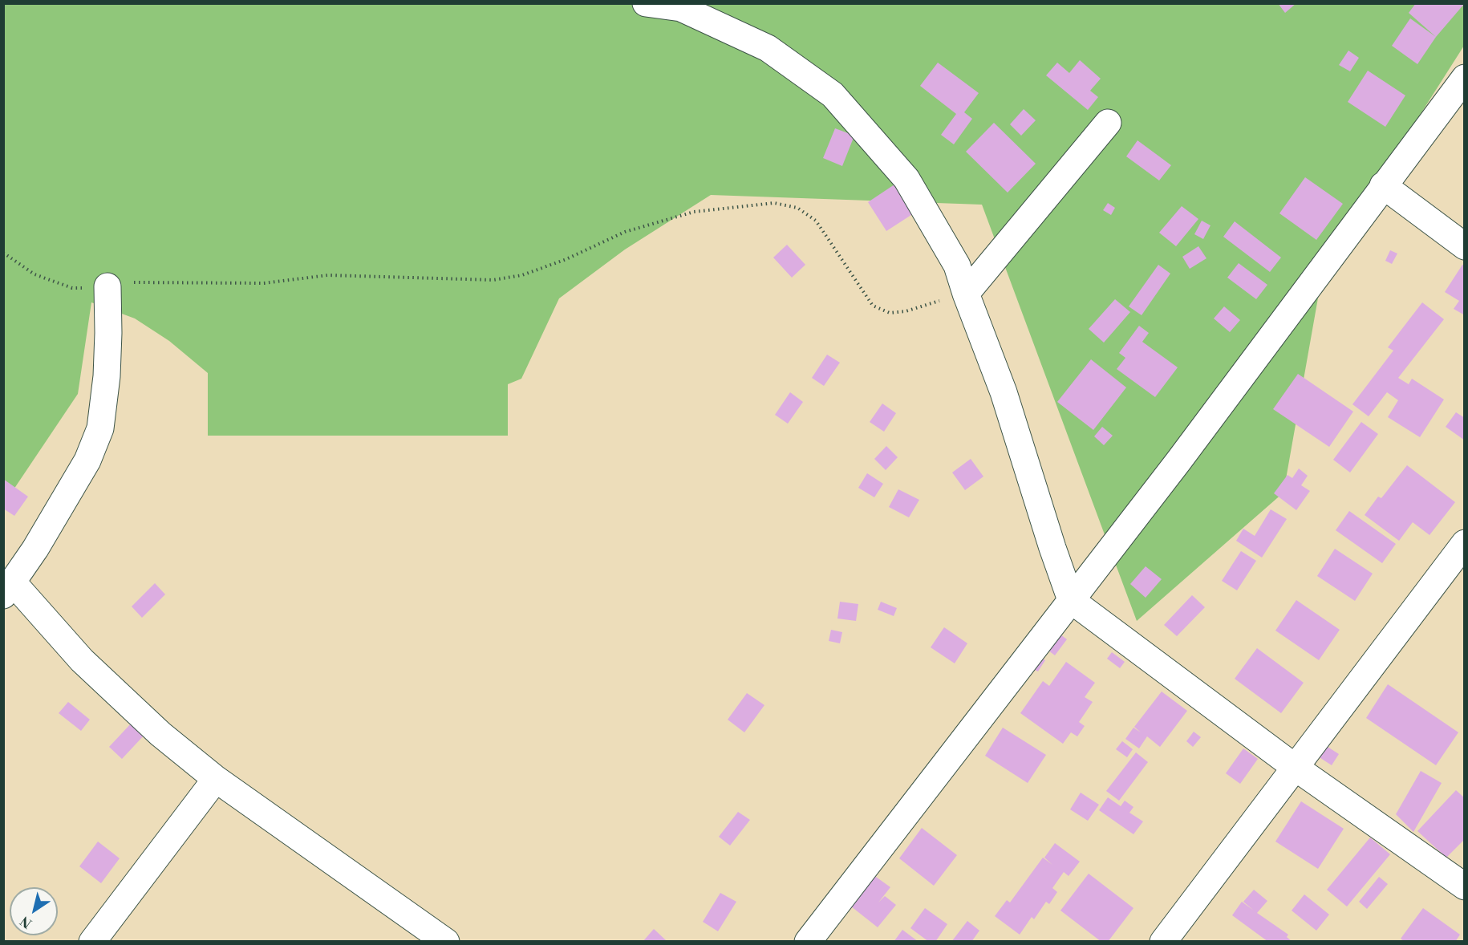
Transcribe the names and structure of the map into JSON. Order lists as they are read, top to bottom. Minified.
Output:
{"north":"bottom left"}
